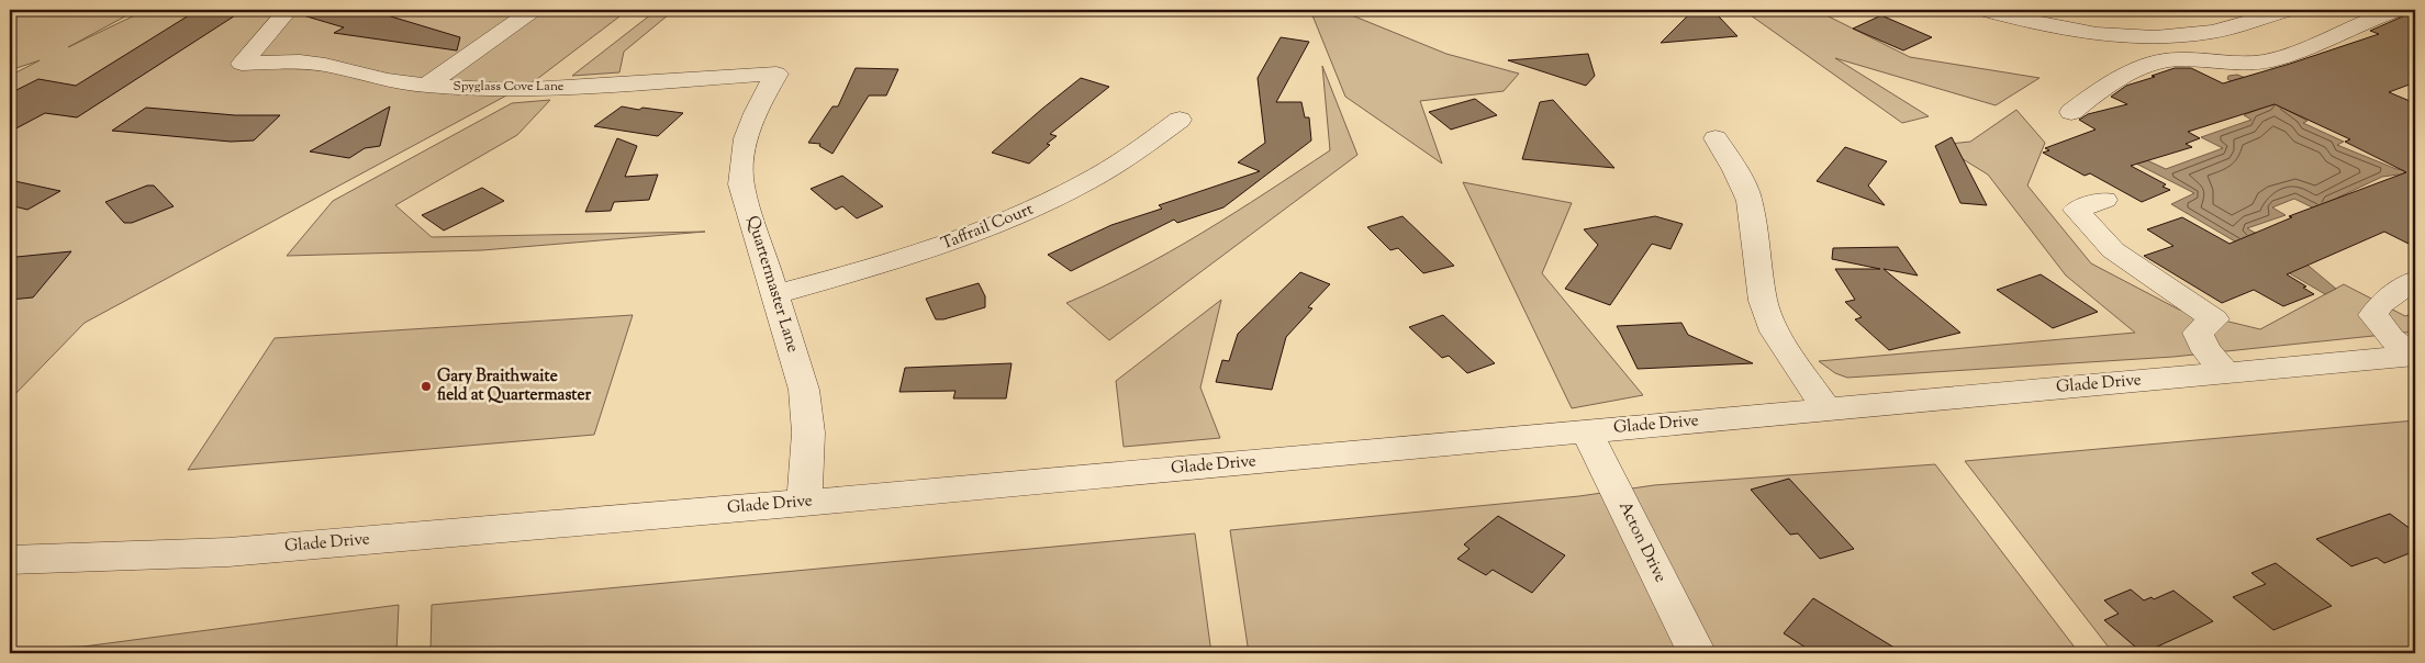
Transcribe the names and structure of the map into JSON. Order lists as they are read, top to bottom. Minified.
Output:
{"streets":{"street":["Spyglass Cove Lane","Taffrail Court","Quartermaster Lane","Glade Drive","Acton Drive"]},"crossings":[["Spyglass Cove Lane","Quartermaster Lane"],["Taffrail Court","Quartermaster Lane"],["Quartermaster Lane","Glade Drive"],["Glade Drive","Acton Drive"]],"places":["Gary Braithwaite field at Quartermaster"]}
